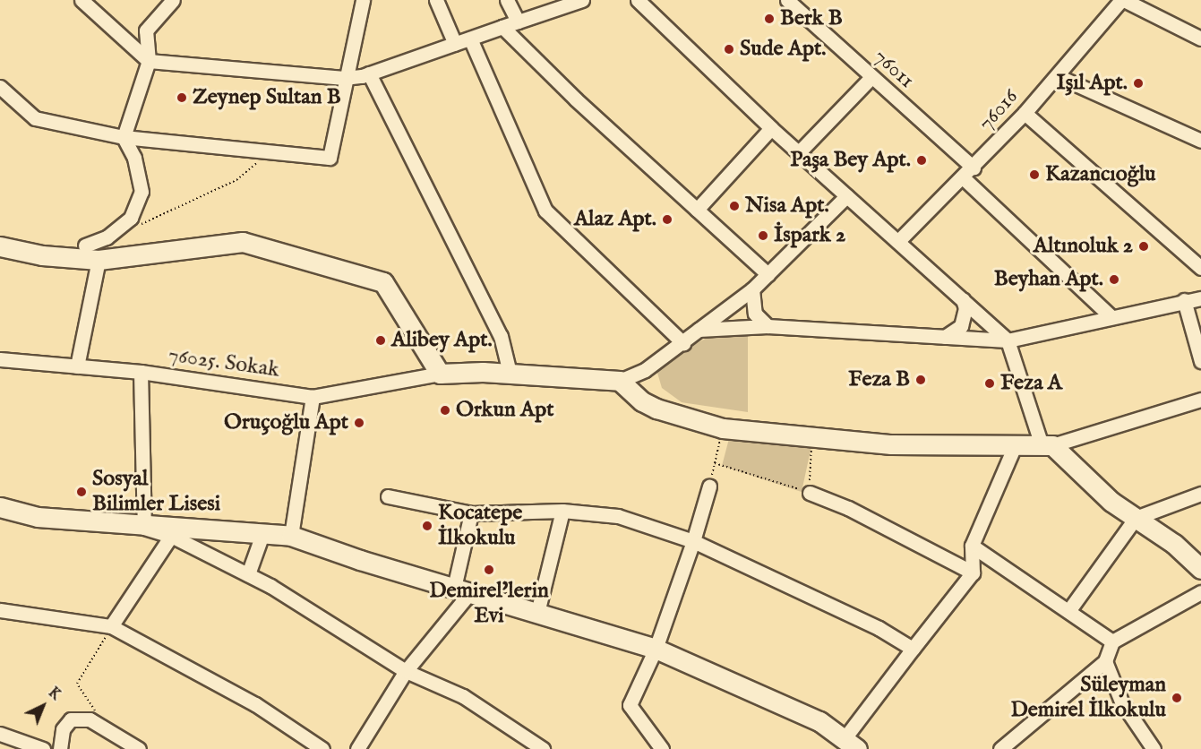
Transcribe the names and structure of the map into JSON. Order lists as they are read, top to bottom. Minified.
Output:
{"streets":{"street":["76011","76016","76025. Sokak"]},"crossings":[["76011","76016"]],"places":["Berk B","Sude Apt.","Işıl Apt.","Zeynep Sultan B","Paşa Bey Apt.","Kazancıoğlu","Nisa Apt.","Alaz Apt.","İspark 2","Altınoluk 2","Beyhan Apt.","Alibey Apt.","Feza B","Feza A","Orkun Apt","Oruçoğlu Apt","Sosyal Bilimler Lisesi","Kocatepe İlkokulu","Demirel'lerin Evi","Süleyman Demirel İlkokulu"],"north":"top right"}
